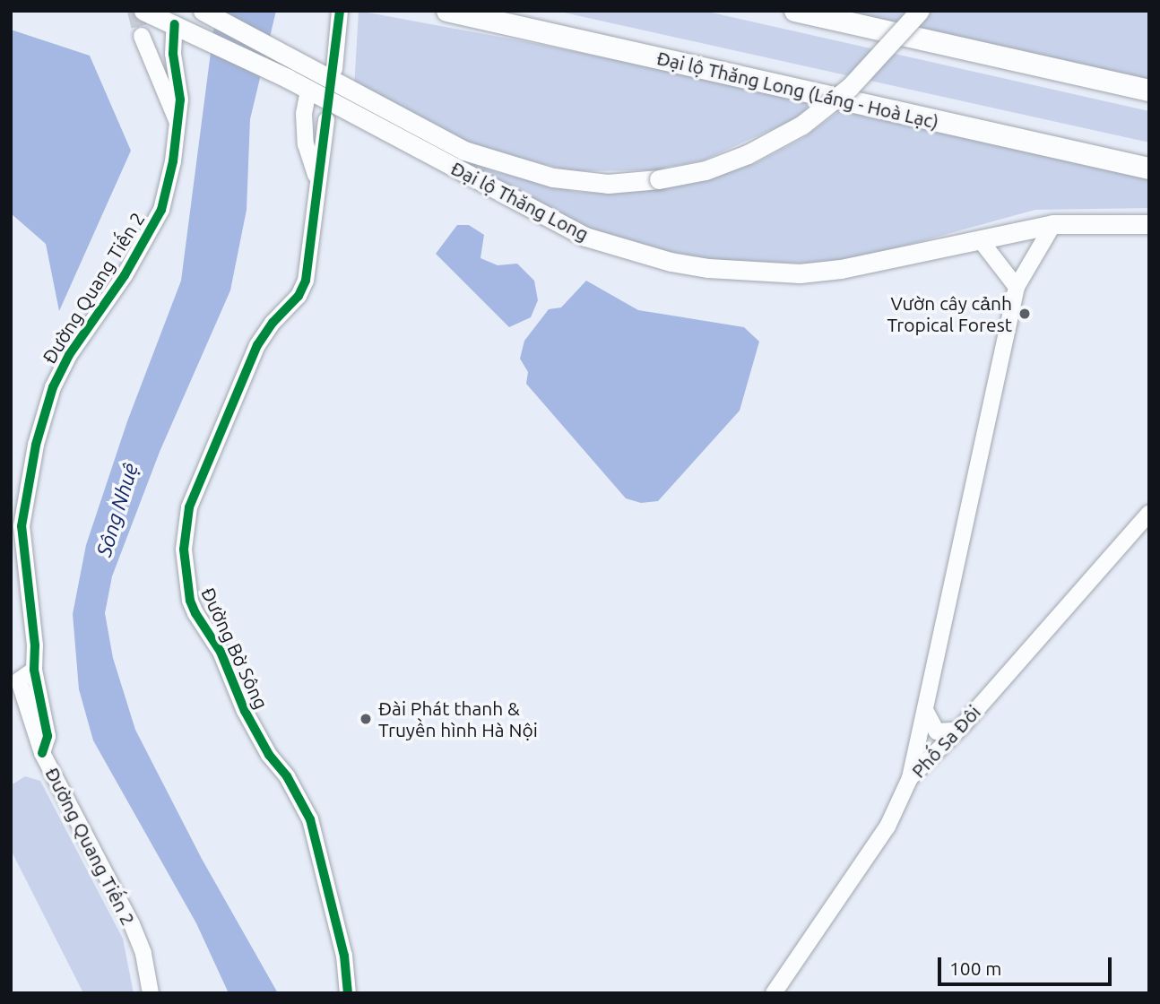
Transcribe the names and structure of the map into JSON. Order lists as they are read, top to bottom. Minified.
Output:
{"streets":{"highway":["Đại lộ Thăng Long (Láng - Hoà Lạc)"],"main road":["Đại lộ Thăng Long"],"street":["Đường Quang Tiến 2","Đường Bờ Sông","Phố Sa Đôi"]},"crossings":[["Đại lộ Thăng Long","Đường Quang Tiến 2"],["Đại lộ Thăng Long","Đường Bờ Sông"]],"water":["Sông Nhuệ"],"places":["Vườn cây cảnh Tropical Forest","Đài Phát thanh & Truyền hình Hà Nội"],"scale_bar":"100 m"}
